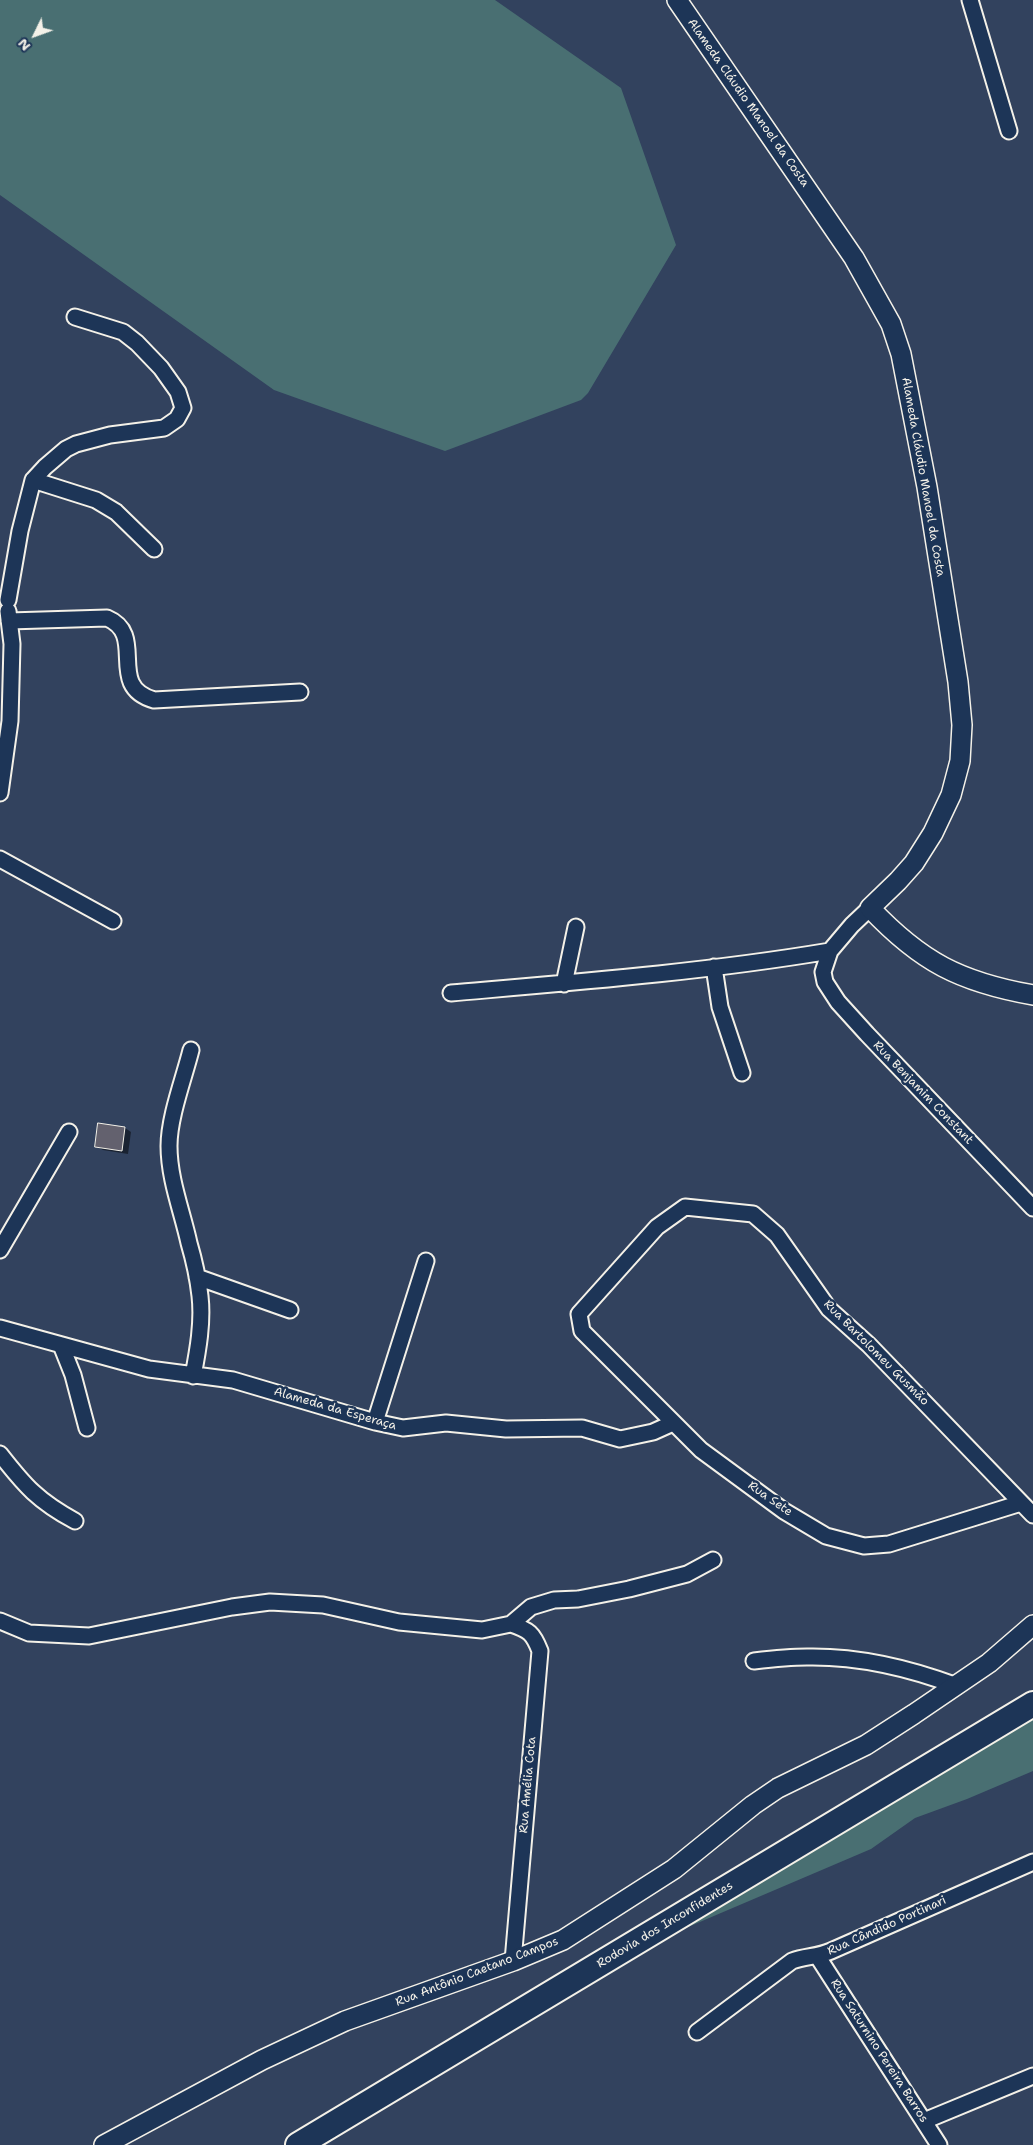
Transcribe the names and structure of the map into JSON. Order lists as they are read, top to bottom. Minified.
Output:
{"streets":{"main road":["Rodovia dos Inconfidentes"],"street":["Alameda Cláudio Manoel da Costa","Rua Benjamim Constant","Rua Bartolomeu Gusmão","Alameda da Esperaça","Rua Sete","Rua Amélia Cota","Rua Cândido Portinari","Rua Antônio Caetano Campos","Rua Saturnino Pereira Barros"]},"crossings":[["Alameda Cláudio Manoel da Costa","Rua Benjamim Constant"],["Rua Bartolomeu Gusmão","Rua Sete"],["Alameda da Esperaça","Rua Sete"],["Rua Amélia Cota","Rua Antônio Caetano Campos"],["Rua Cândido Portinari","Rua Saturnino Pereira Barros"]],"north":"bottom left"}
